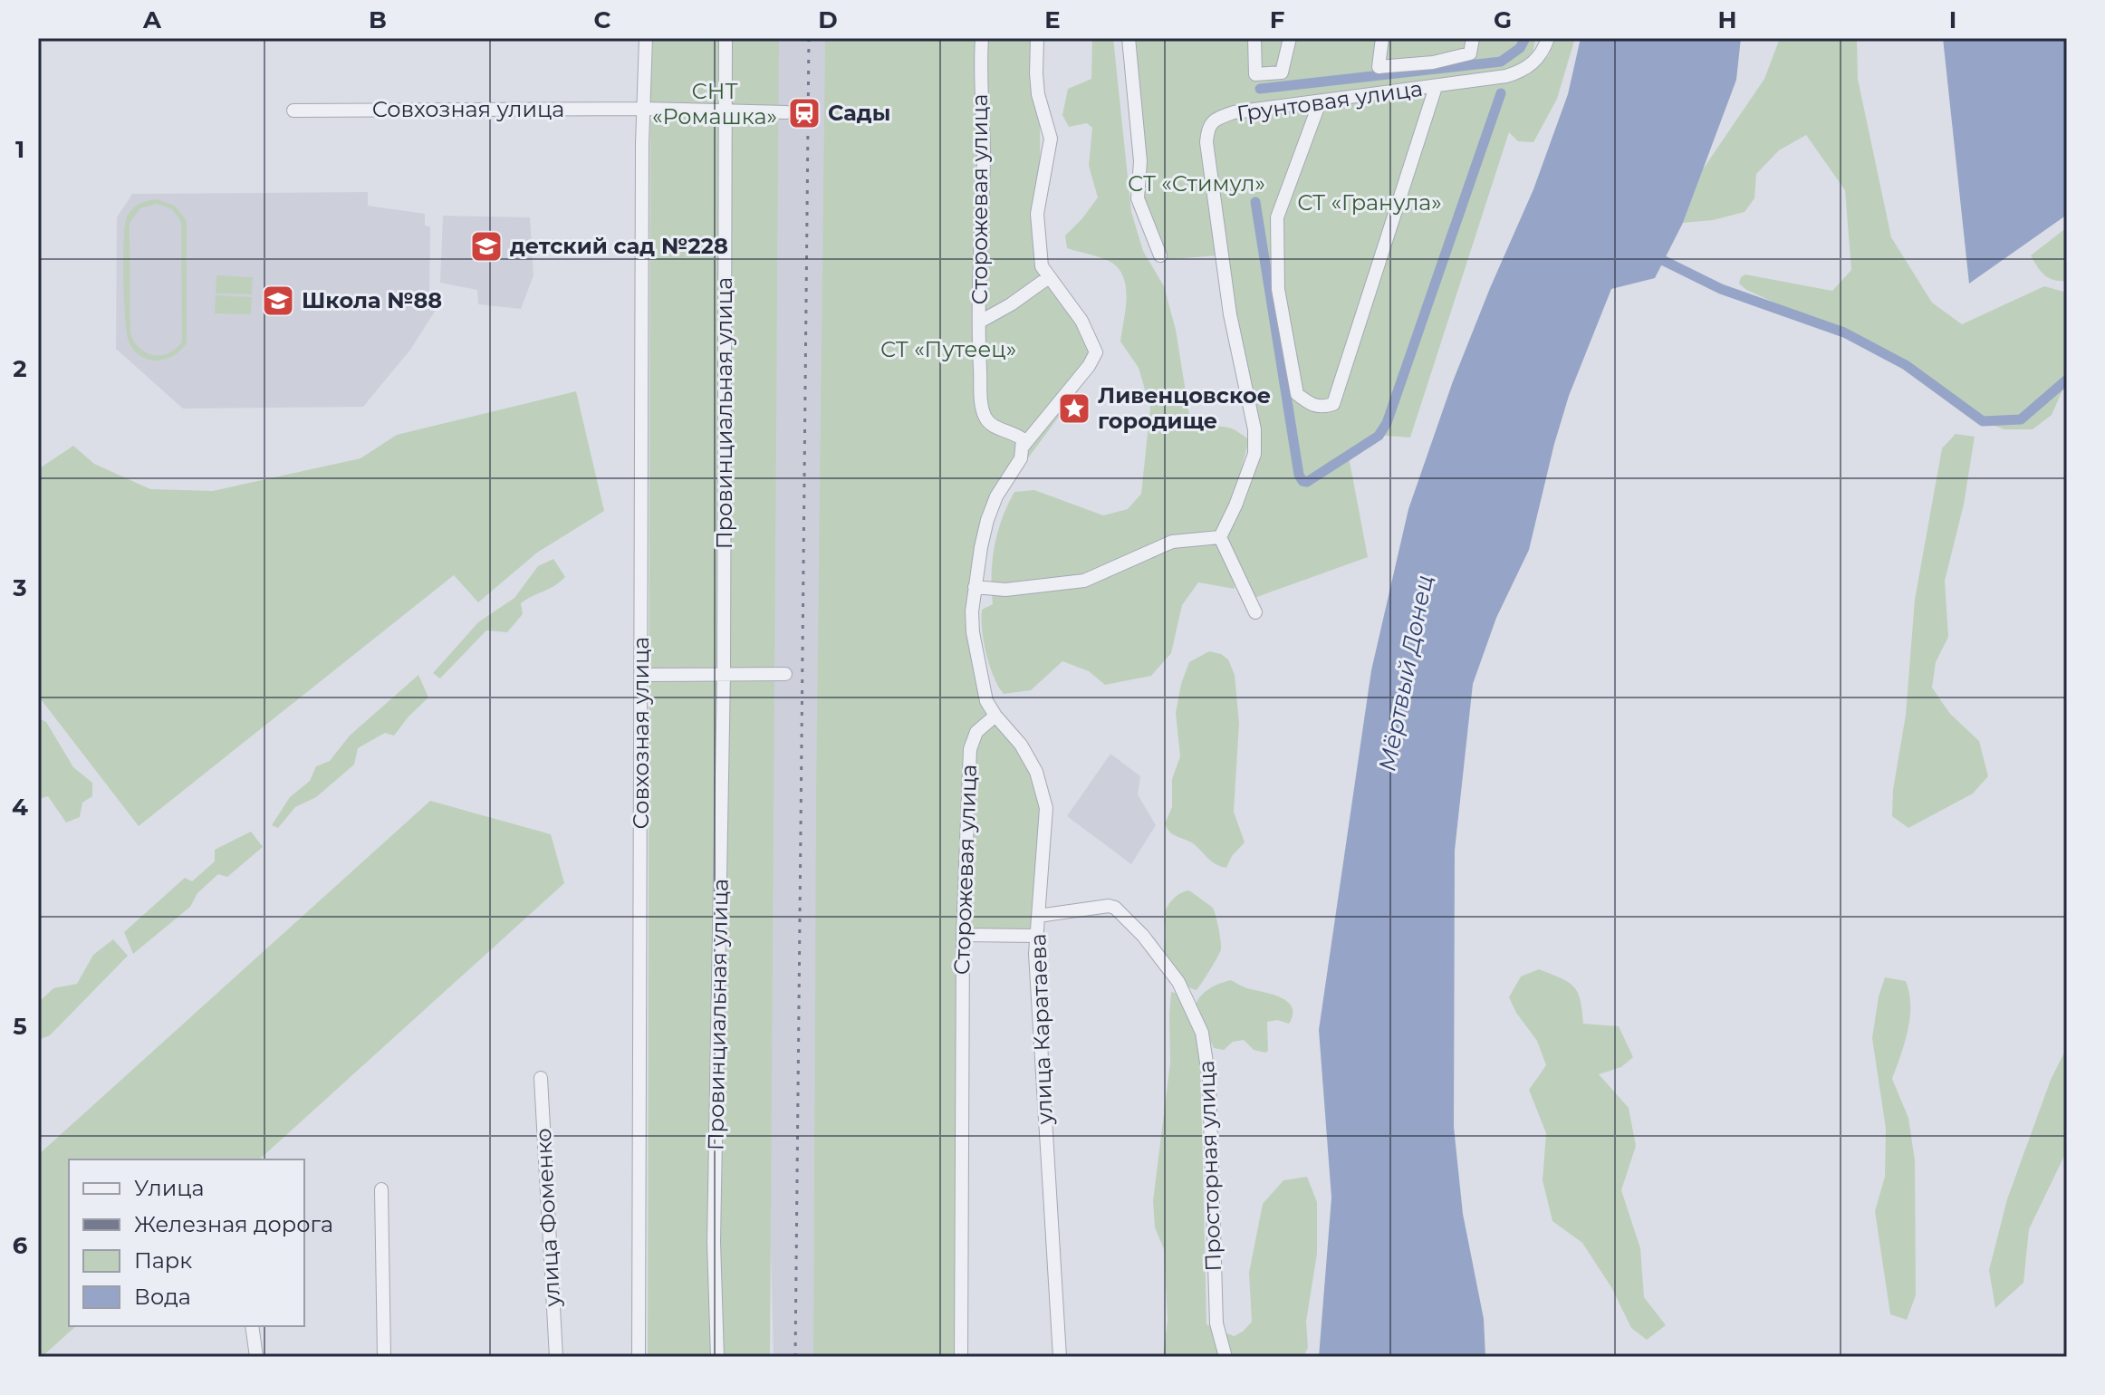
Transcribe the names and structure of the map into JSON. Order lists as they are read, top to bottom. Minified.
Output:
{"streets":{"street":["Грунтовая улица","Совхозная улица","Сторожевая улица","Провинциальная улица","улица Каратаева","Просторная улица","улица Фоменко"]},"crossings":[["Сторожевая улица","улица Каратаева"],["улица Каратаева","Просторная улица"]],"water":["Мёртвый Донец"],"parks":["СНТ «Ромашка»","СТ «Стимул»","СТ «Гранула»","СТ «Путеец»"],"places":{"station":["Сады"],"school or university":["детский сад №228","Школа №88"],"place":["Ливенцовское городище"]},"legend":["Улица","Железная дорога","Парк","Вода"],"grid":{"columns":["A","B","C","D","E","F","G","H","I"],"rows":["1","2","3","4","5","6"]}}
